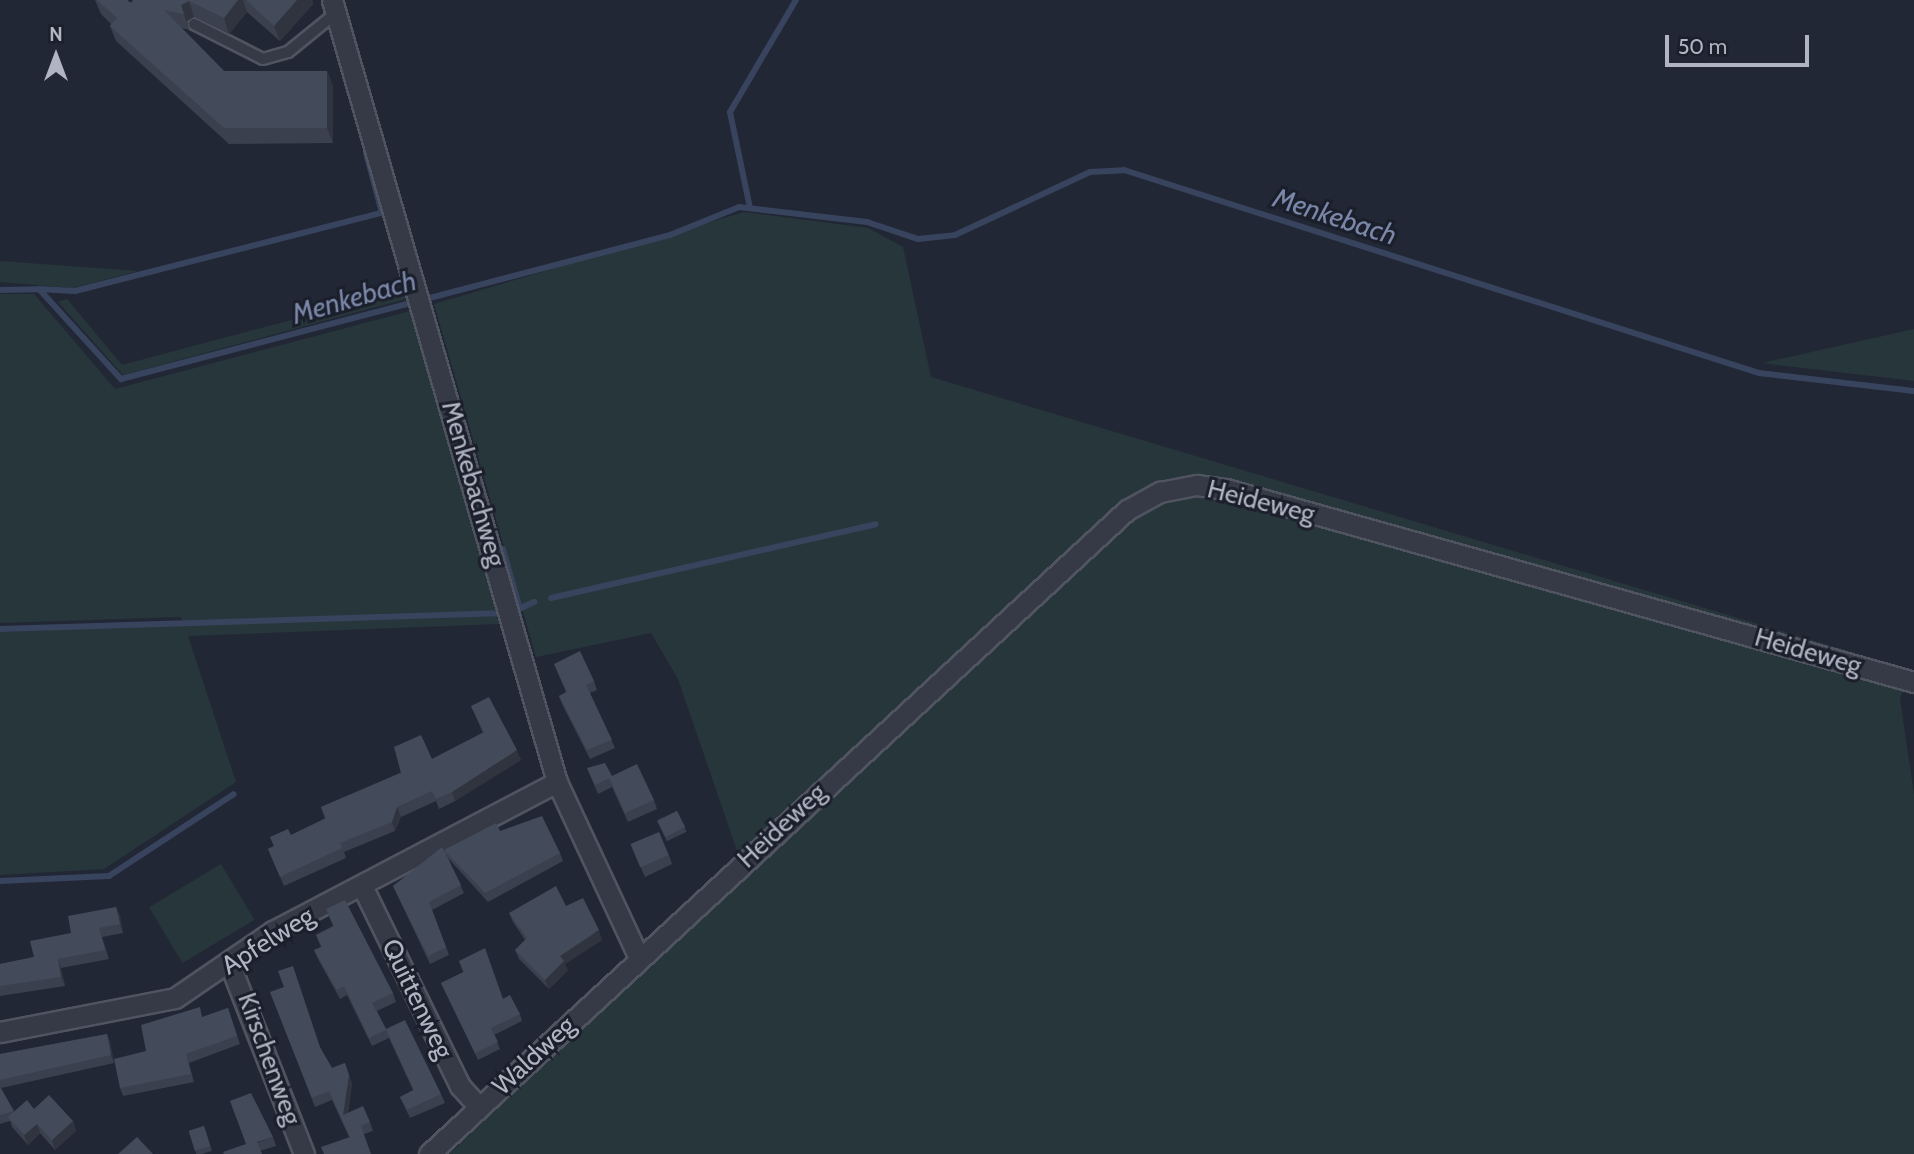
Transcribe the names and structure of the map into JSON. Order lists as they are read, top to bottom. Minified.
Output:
{"streets":{"street":["Menkebachweg","Heideweg","Apfelweg","Quittenweg","Waldweg","Kirschenweg"]},"crossings":[["Menkebachweg","Heideweg"],["Menkebachweg","Apfelweg"],["Menkebachweg","Waldweg"],["Heideweg","Waldweg"],["Apfelweg","Quittenweg"],["Apfelweg","Kirschenweg"],["Quittenweg","Waldweg"]],"water":["Menkebach"],"scale_bar":"50 m","north":"top"}
